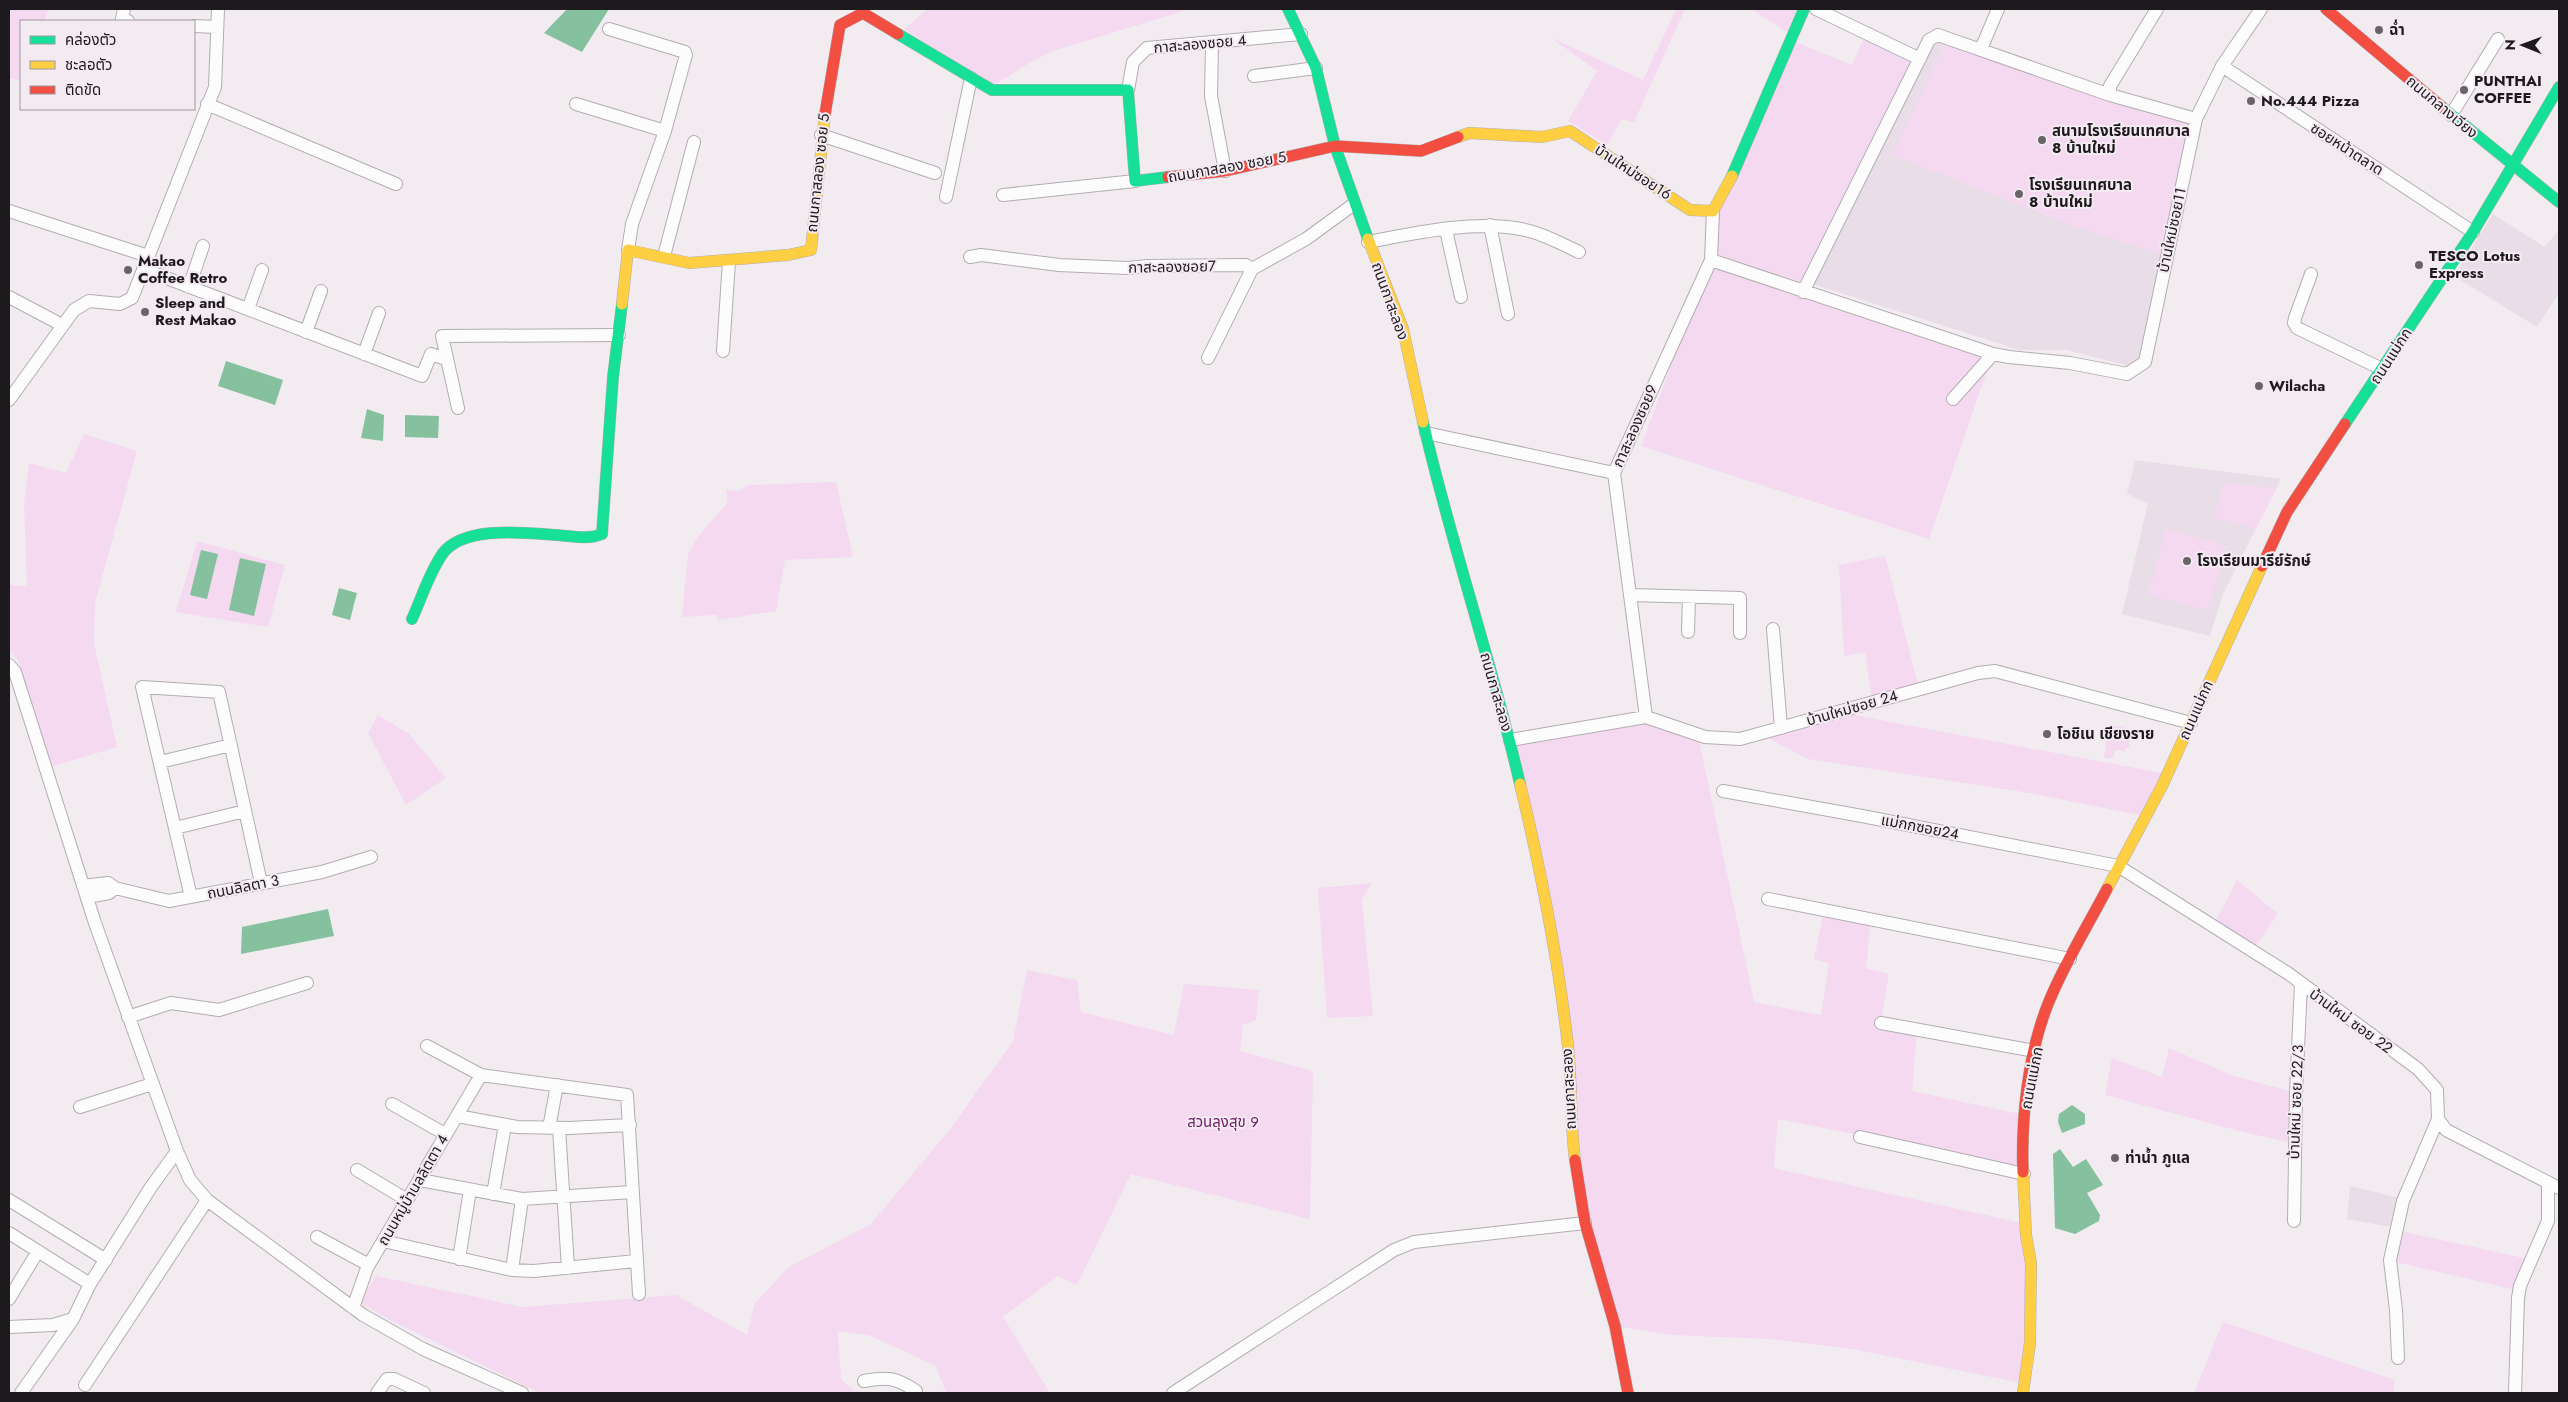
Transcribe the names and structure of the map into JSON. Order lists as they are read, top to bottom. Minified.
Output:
{"streets":{"street":["กาสะลองซอย 4","ถนนกลางเวียง","ซอยหน้าตลาด","ถนนกาสลอง ซอย 5","บ้านใหม่ซอย16","บ้านใหม่ซอย11","กาสะลองซอย7","ถนนกาสะลอง","ถนนแม่กก","กาสะลองซอย9","บ้านใหม่ซอย 24","แม่กกซอย24","ถนนลิลตา 3","บ้านใหม่ ซอย 22","บ้านใหม่ ซอย 22/3","ถนนหมู่บ้านลลิตตา 4"]},"crossings":[["กาสะลองซอย 4","ถนนกาสลอง ซอย 5"],["กาสะลองซอย 4","ถนนกาสะลอง"],["ถนนกลางเวียง","ถนนแม่กก"],["ซอยหน้าตลาด","บ้านใหม่ซอย11"],["ซอยหน้าตลาด","ถนนแม่กก"],["ถนนกาสลอง ซอย 5","บ้านใหม่ซอย16"],["ถนนกาสลอง ซอย 5","ถนนกาสะลอง"],["บ้านใหม่ซอย16","ถนนกาสะลอง"],["บ้านใหม่ซอย11","กาสะลองซอย9"],["ถนนกาสะลอง","กาสะลองซอย9"],["ถนนกาสะลอง","บ้านใหม่ซอย 24"],["ถนนแม่กก","บ้านใหม่ซอย 24"],["ถนนแม่กก","แม่กกซอย24"],["ถนนแม่กก","บ้านใหม่ ซอย 22"],["แม่กกซอย24","บ้านใหม่ ซอย 22"],["บ้านใหม่ ซอย 22","บ้านใหม่ ซอย 22/3"]],"parks":["สวนลุงสุข 9"],"places":["ฉ่ำ","PUNTHAI COFFEE","No.444 Pizza","สนามโรงเรียนเทศบาล 8 บ้านใหม่","โรงเรียนเทศบาล 8 บ้านใหม่","TESCO Lotus Express","Makao Coffee Retro","Sleep and Rest Makao","Wilacha","โรงเรียนมารีย์รักษ์","โอชิเน เชียงราย","ท่าน้ำ ภูแล"],"legend":["คล่องตัว","ชะลอตัว","ติดขัด"],"north":"left"}
